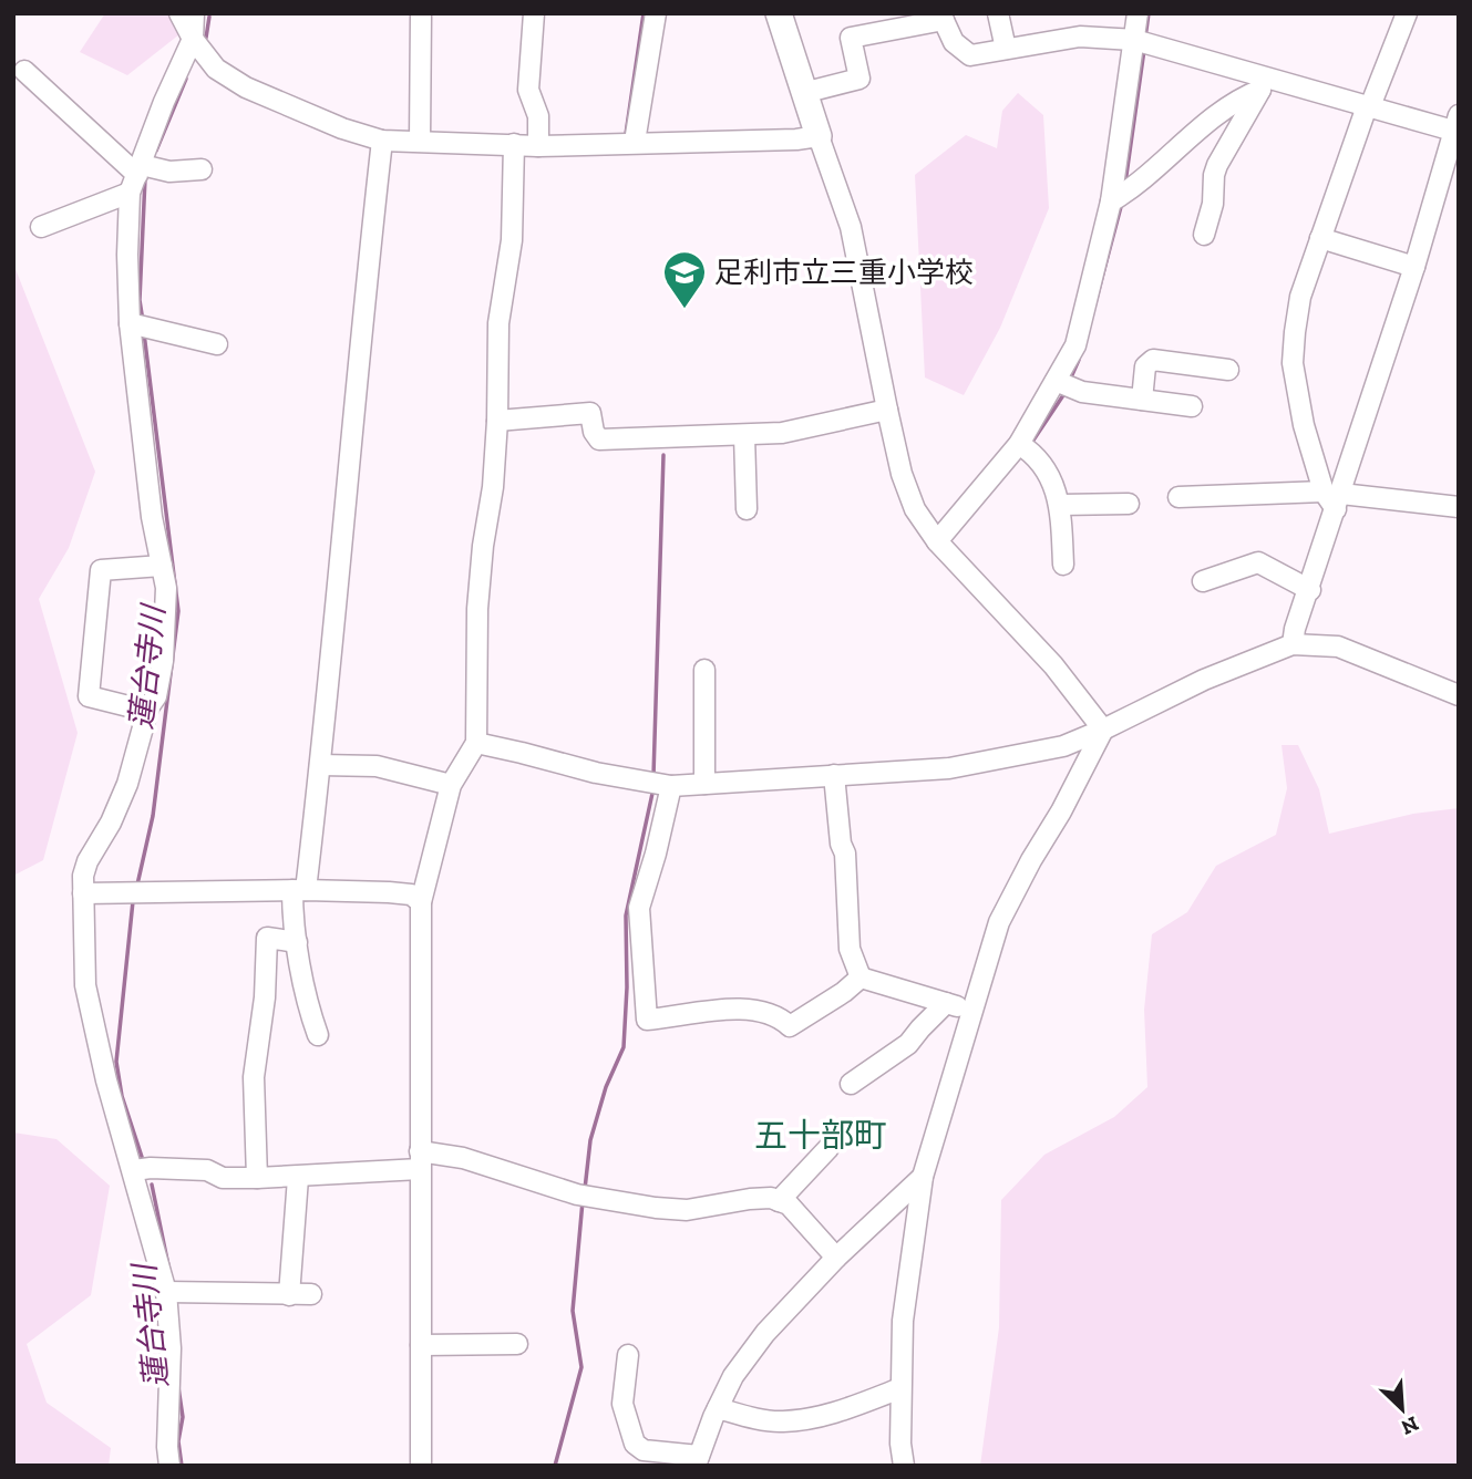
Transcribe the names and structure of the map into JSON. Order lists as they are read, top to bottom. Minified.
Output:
{"districts":["五十部町"],"water":["蓮台寺川"],"places":{"school or university":["足利市立三重小学校"]},"north":"bottom right"}
